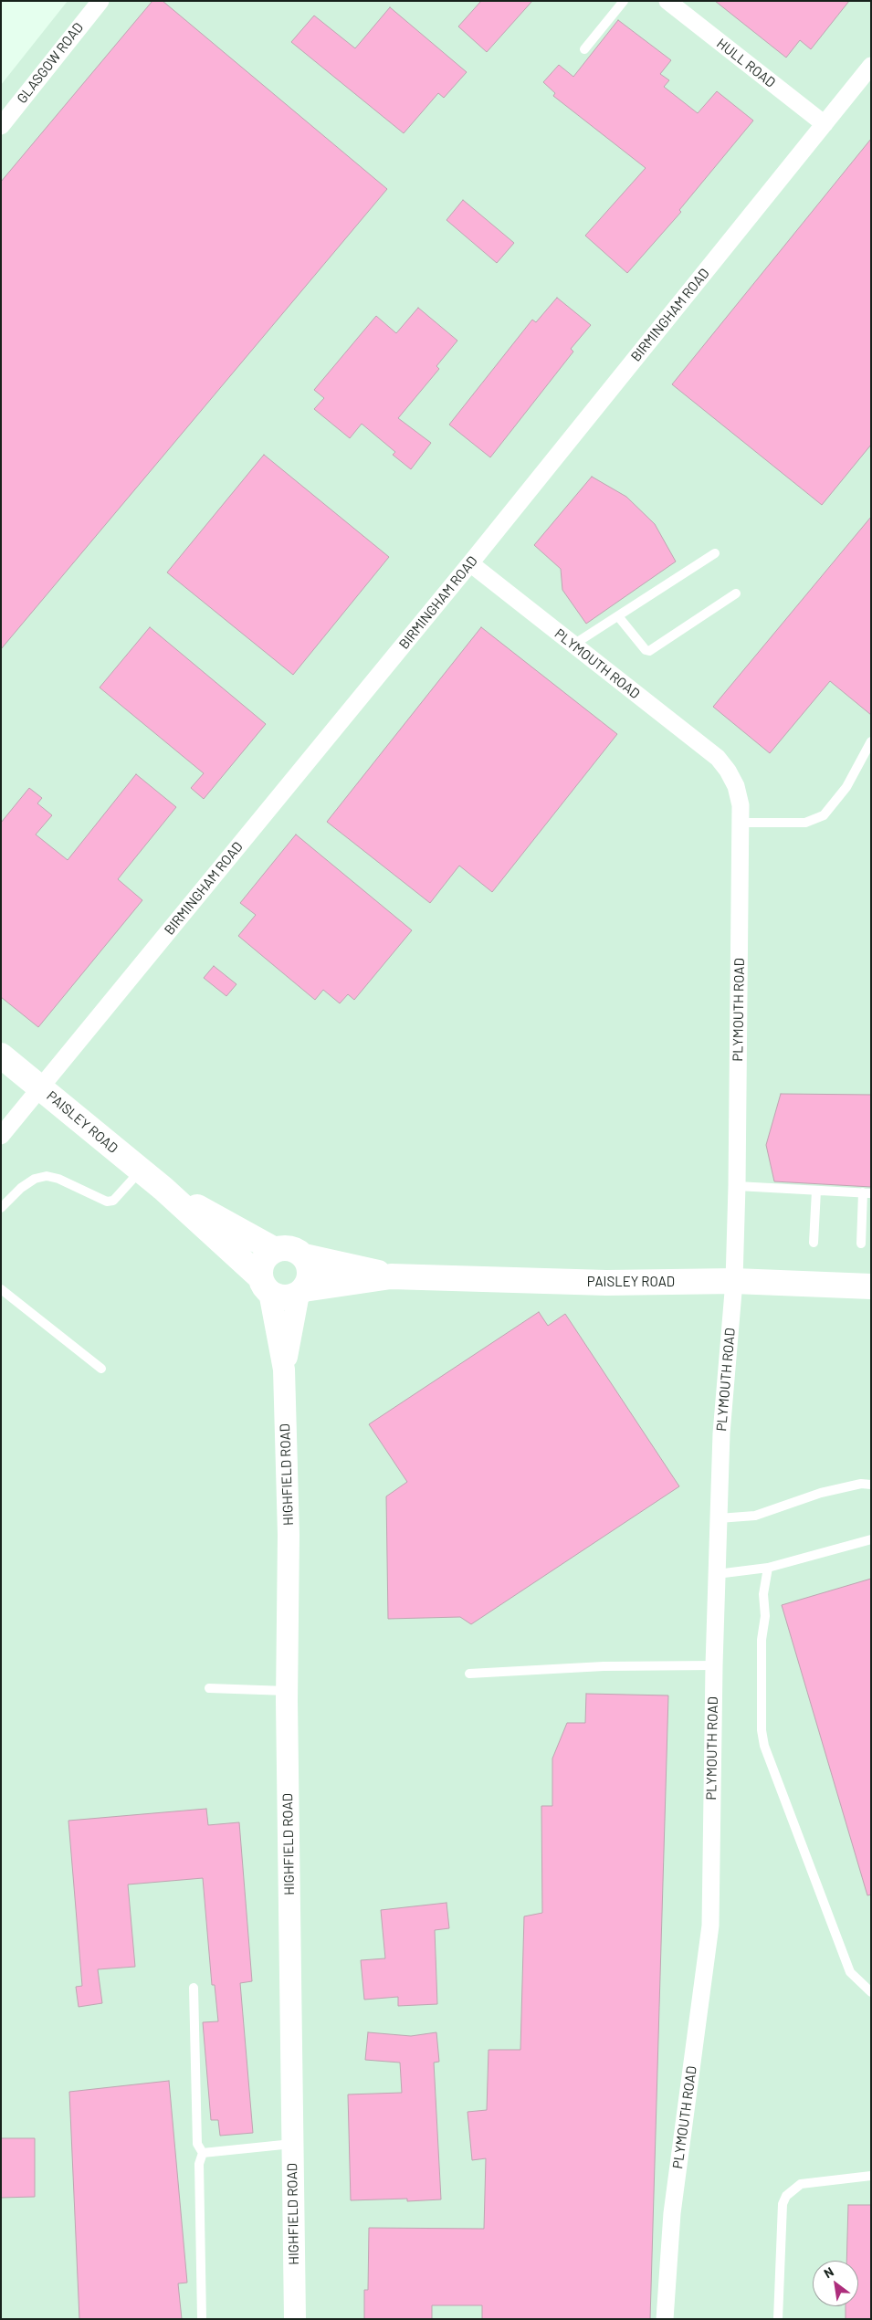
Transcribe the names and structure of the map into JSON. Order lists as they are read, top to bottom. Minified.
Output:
{"streets":{"main road":["PAISLEY ROAD"],"street":["GLASGOW ROAD","HULL ROAD","BIRMINGHAM ROAD","PLYMOUTH ROAD","HIGHFIELD ROAD"]},"crossings":[["HULL ROAD","BIRMINGHAM ROAD"],["BIRMINGHAM ROAD","PLYMOUTH ROAD"],["BIRMINGHAM ROAD","PAISLEY ROAD"],["PLYMOUTH ROAD","PAISLEY ROAD"],["PAISLEY ROAD","HIGHFIELD ROAD"]],"north":"top left"}
